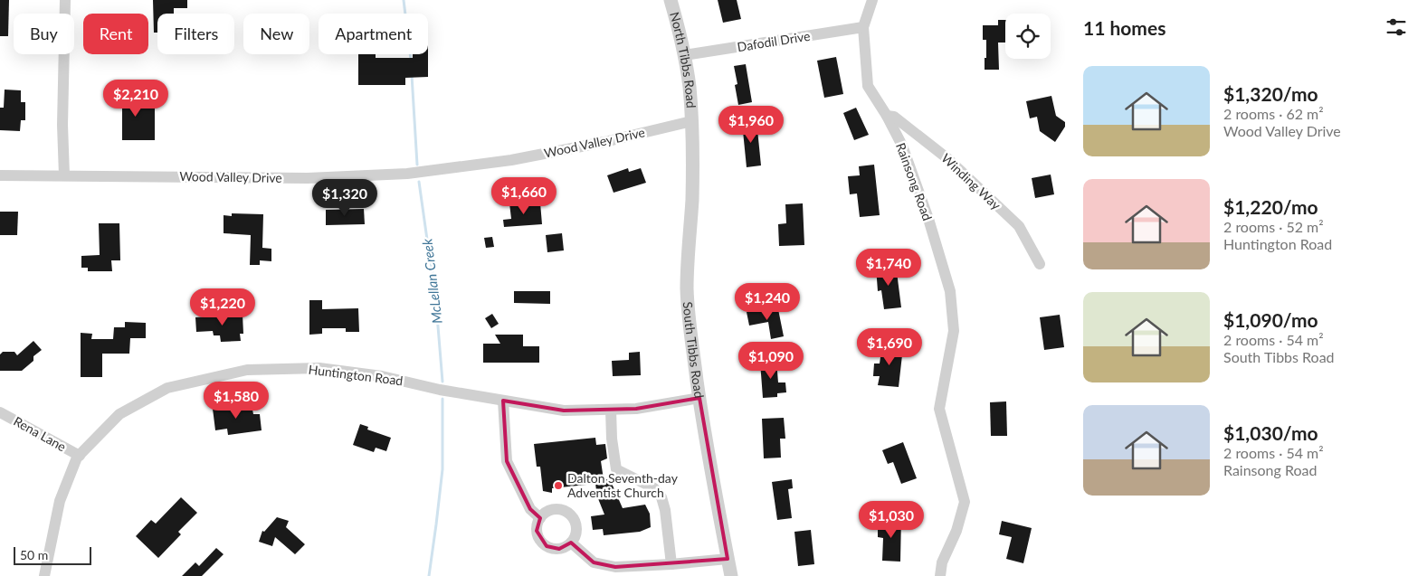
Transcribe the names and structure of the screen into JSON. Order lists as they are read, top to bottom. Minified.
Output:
{"streets":{"street":["Dafodil Drive","North Tibbs Road","Wood Valley Drive","Rainsong Road","Winding Way","South Tibbs Road","Huntington Road","Rena Lane"]},"crossings":[["Dafodil Drive","North Tibbs Road"],["Dafodil Drive","Rainsong Road"],["North Tibbs Road","Wood Valley Drive"],["North Tibbs Road","South Tibbs Road"],["Wood Valley Drive","South Tibbs Road"],["Rainsong Road","Winding Way"],["South Tibbs Road","Huntington Road"],["Huntington Road","Rena Lane"]],"water":["McLellan Creek"],"places":["Dalton Seventh-day Adventist Church"],"scale_bar":"50 m","page":{"heading":"11 homes","chip":["Buy","Rent","Filters","New","Apartment"],"list":[{"name":"$1,320/mo","note":"2 rooms · 62 m² · Wood Valley Drive"},{"name":"$1,220/mo","note":"2 rooms · 52 m² · Huntington Road"},{"name":"$1,090/mo","note":"2 rooms · 54 m² · South Tibbs Road"},{"name":"$1,030/mo","note":"2 rooms · 54 m² · Rainsong Road"}],"price":["$2,210","$1,960","$1,660","$1,320","$1,740","$1,240","$1,220","$1,690","$1,090","$1,580","$1,030"],"scale":"50 m"}}
